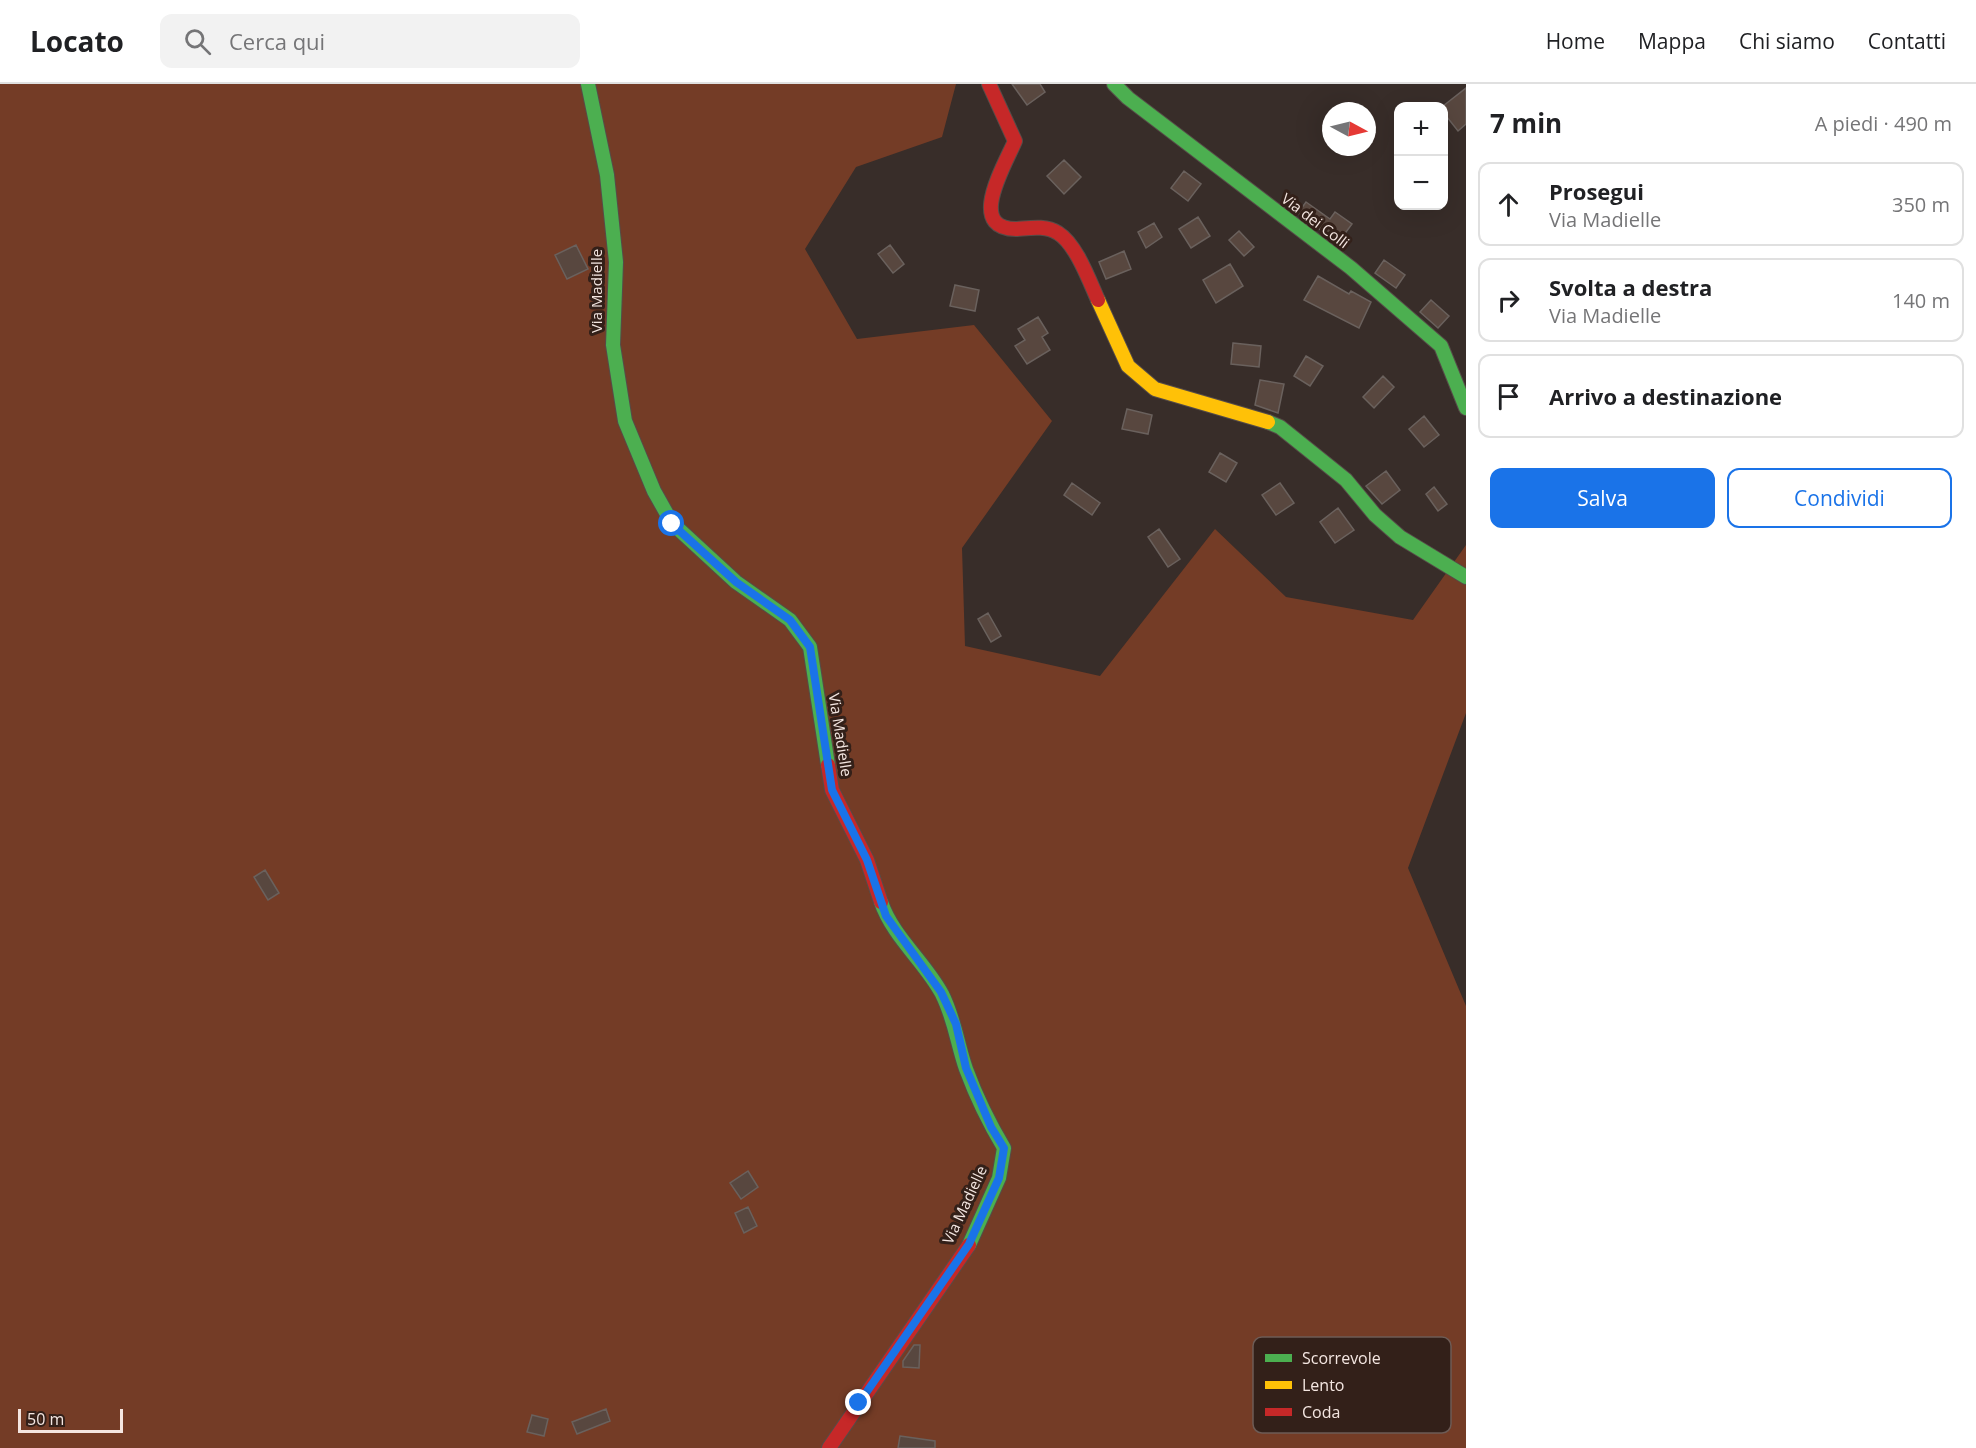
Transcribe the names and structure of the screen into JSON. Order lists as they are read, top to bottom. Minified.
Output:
{"streets":{"street":["Via dei Colli","Via Madielle"]},"legend":["Scorrevole","Lento","Coda"],"scale_bar":"50 m","north":"right","page":{"header":"Locato","search":"Cerca qui","nav":["Home","Mappa","Chi siamo","Contatti"],"heading":["7 min","A piedi · 490 m"],"map_buttons":["+","−"],"list":[["Prosegui","Via Madielle","350 m"],["Svolta a destra","Via Madielle","140 m"],"Arrivo a destinazione"],"buttons":["Salva","Condividi"],"scale":"50 m"}}
